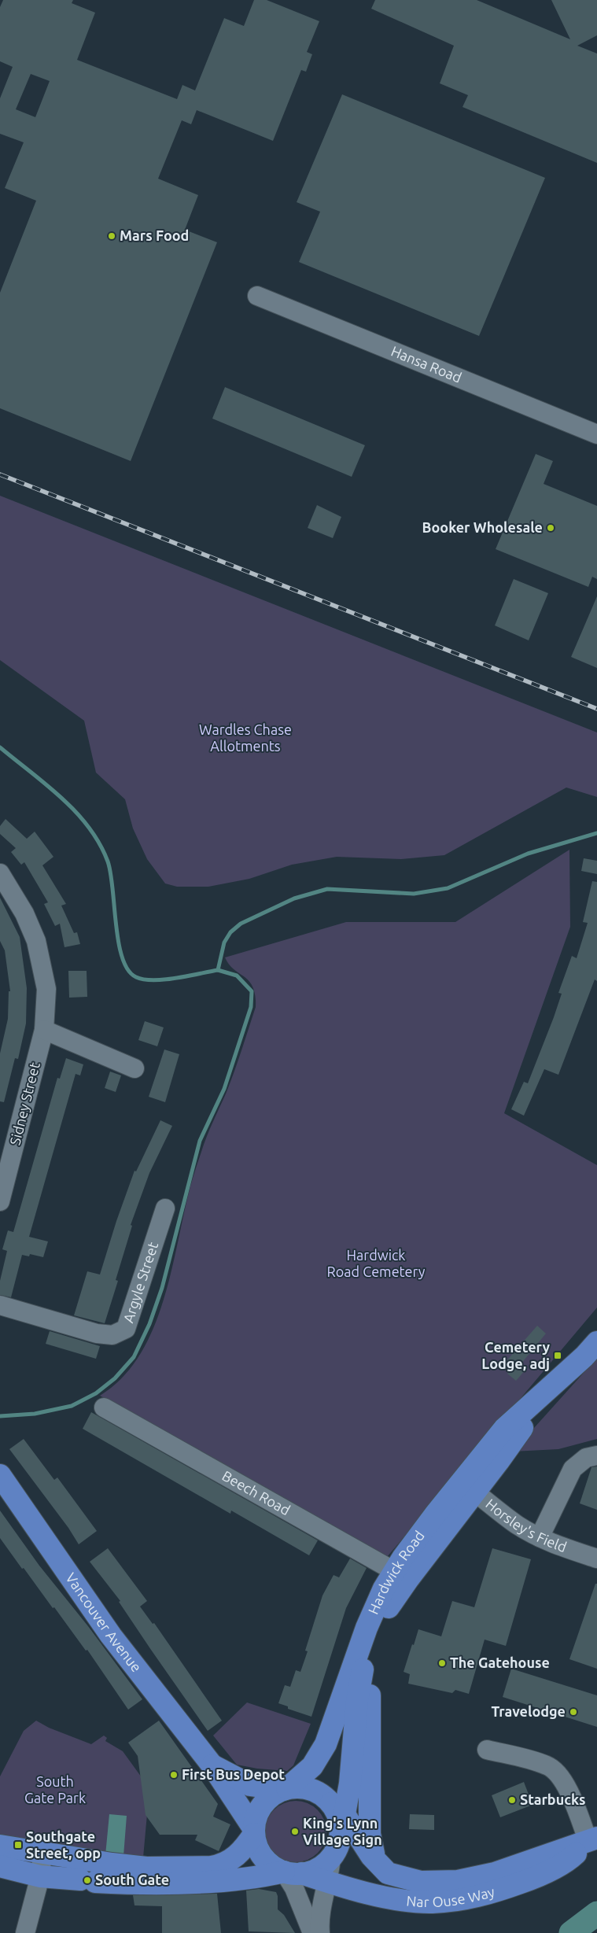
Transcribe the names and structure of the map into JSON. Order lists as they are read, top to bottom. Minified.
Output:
{"streets":{"main road":["Hardwick Road","Vancouver Avenue","Nar Ouse Way"],"street":["Hansa Road","Sidney Street","Argyle Street","Beech Road","Horsley's Field"]},"crossings":[["Beech Road","Hardwick Road"],["Horsley's Field","Hardwick Road"],["Hardwick Road","Vancouver Avenue"],["Hardwick Road","Nar Ouse Way"],["Vancouver Avenue","Nar Ouse Way"]],"parks":["Wardles Chase Allotments","Hardwick Road Cemetery","South Gate Park"],"places":{"other":["Mars Food","Booker Wholesale","The Gatehouse","Travelodge","First Bus Depot","Starbucks","King's Lynn Village Sign","South Gate"],"transit":["Cemetery Lodge, adj","Southgate Street, opp"]}}
